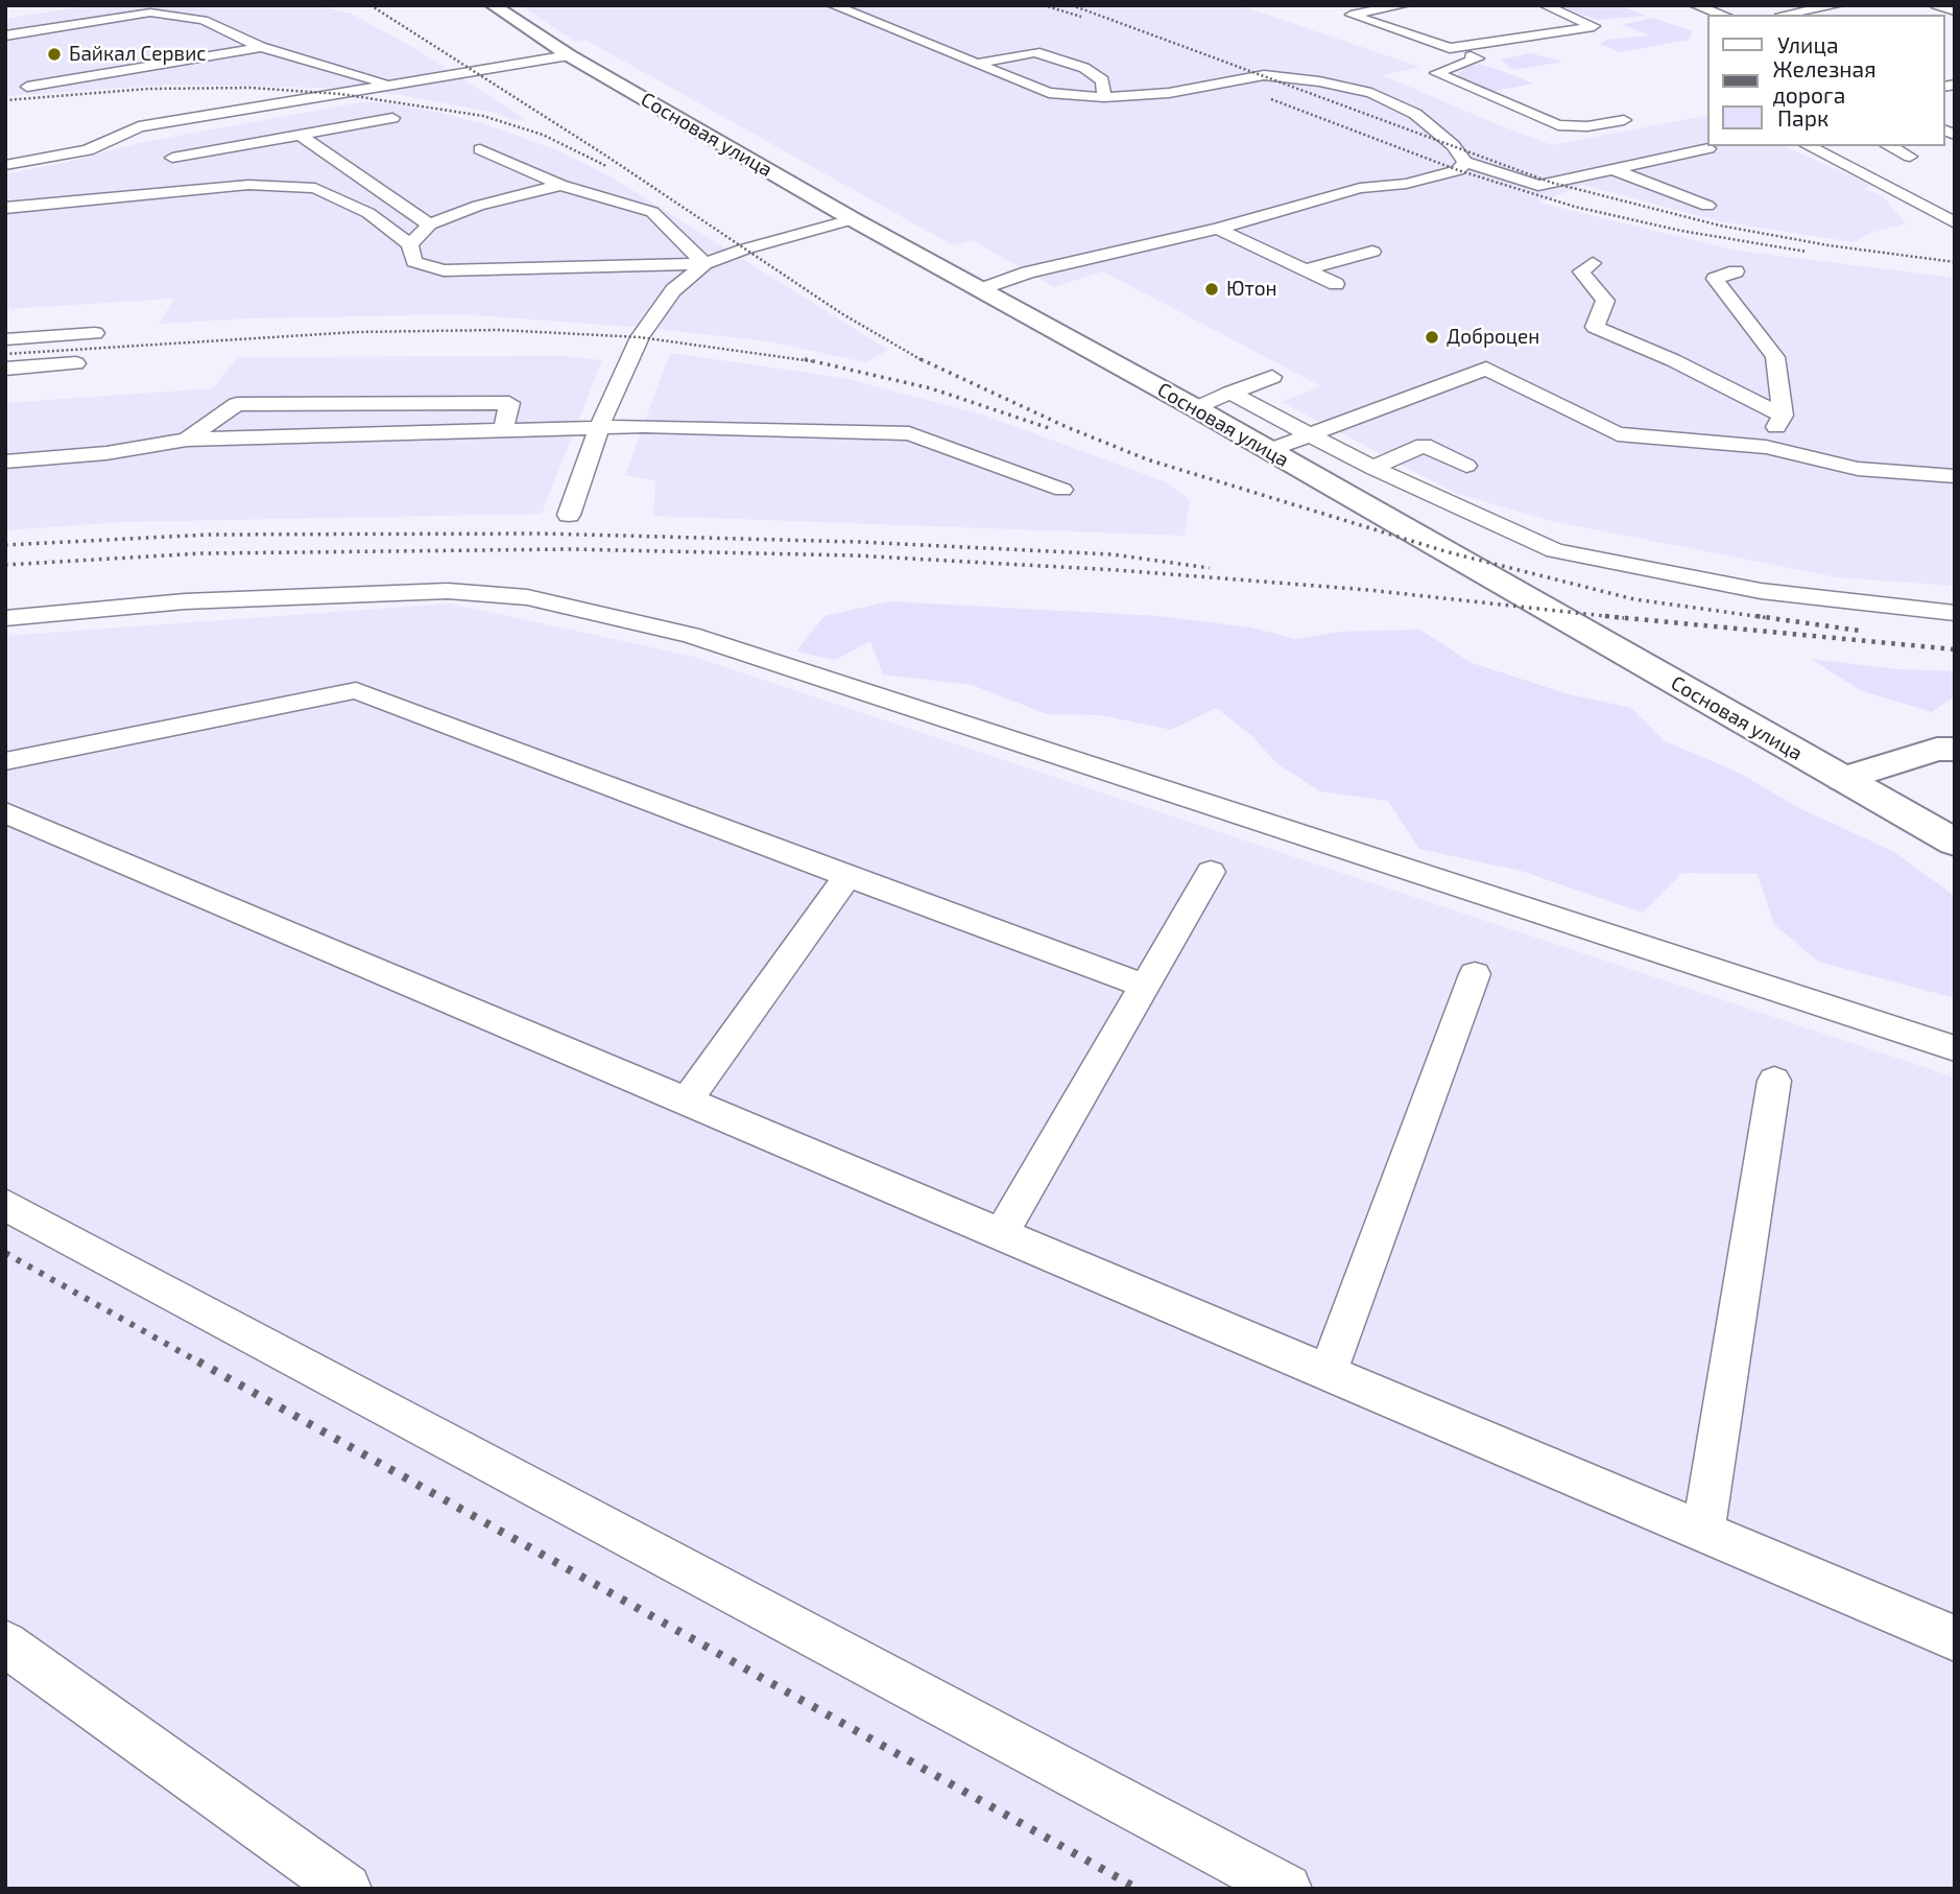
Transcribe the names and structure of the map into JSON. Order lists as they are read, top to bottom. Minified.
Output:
{"streets":{"main road":["Сосновая улица"]},"places":["Байкал Сервис","Ютон","Доброцен"],"legend":["Улица","Железная дорога","Парк"]}
